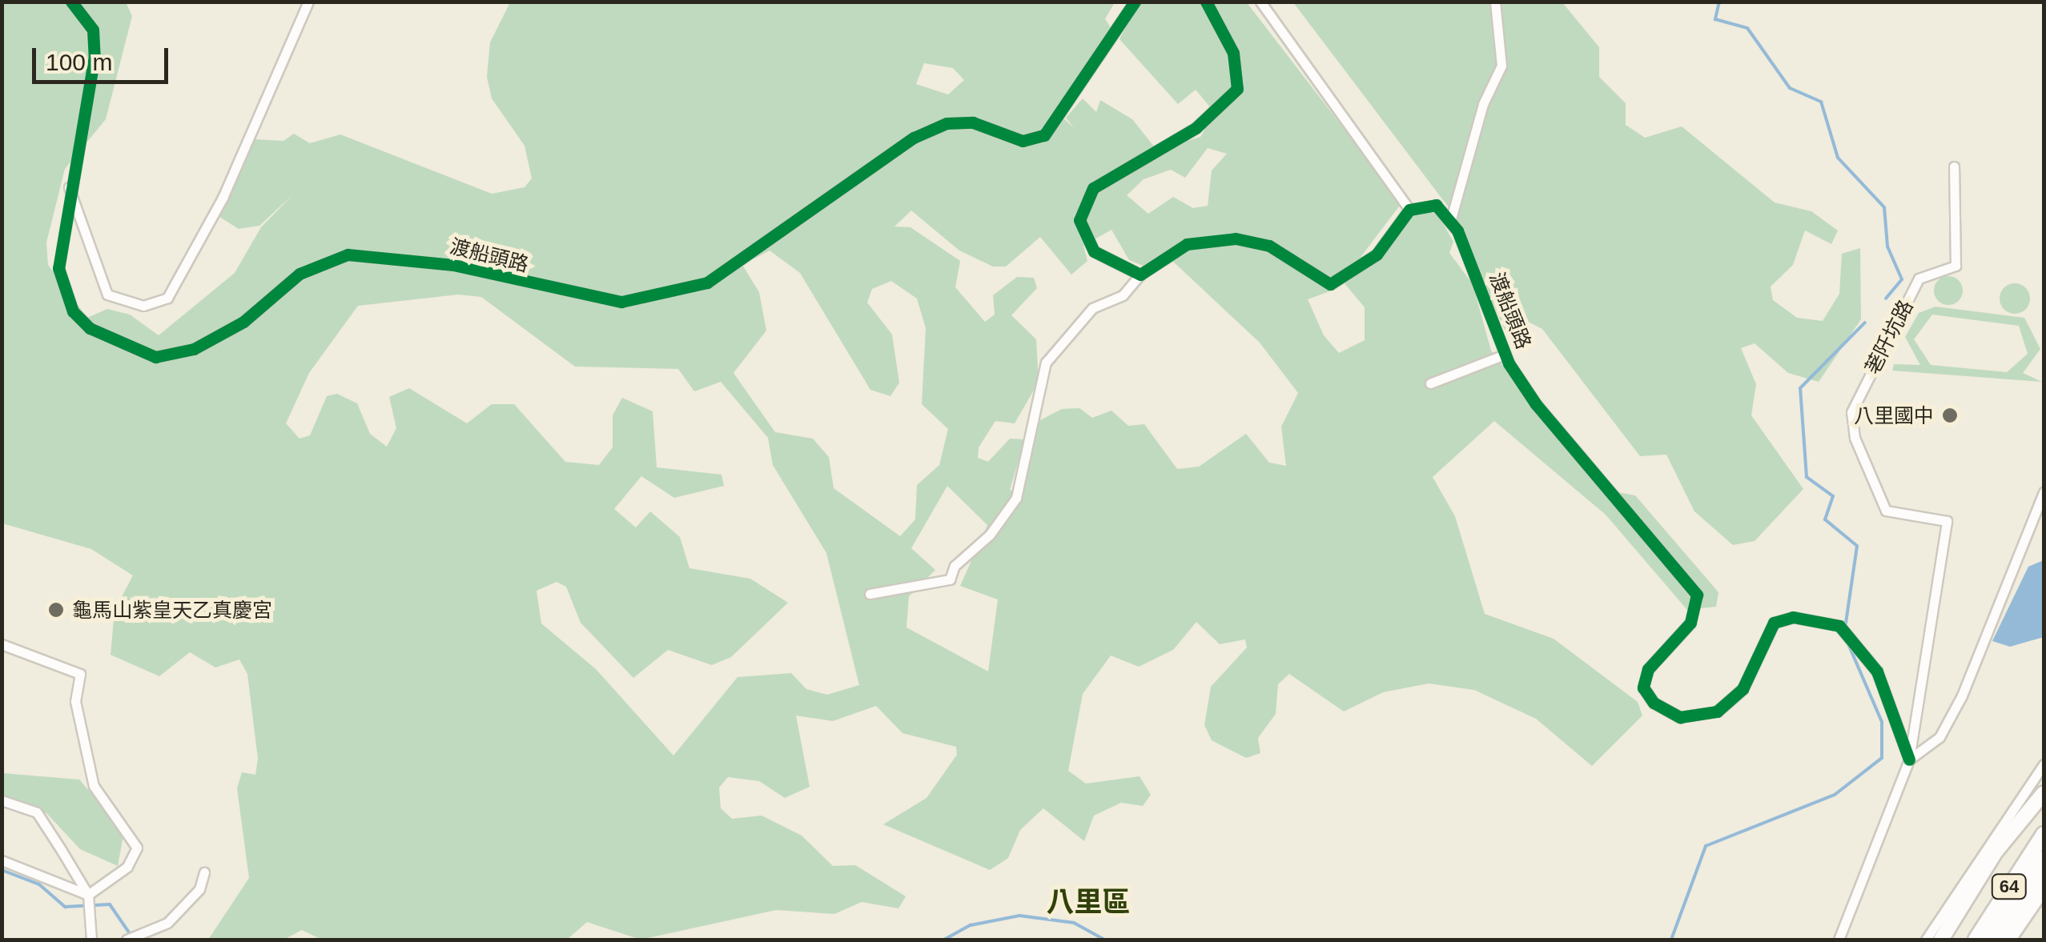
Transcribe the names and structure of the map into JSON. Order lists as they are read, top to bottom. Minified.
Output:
{"streets":{"highway":["64"],"street":["渡船頭路","荖阡坑路"]},"crossings":[["渡船頭路","荖阡坑路"]],"districts":["八里區"],"places":["八里國中","龜馬山紫皇天乙真慶宮"],"scale_bar":"100 m"}
